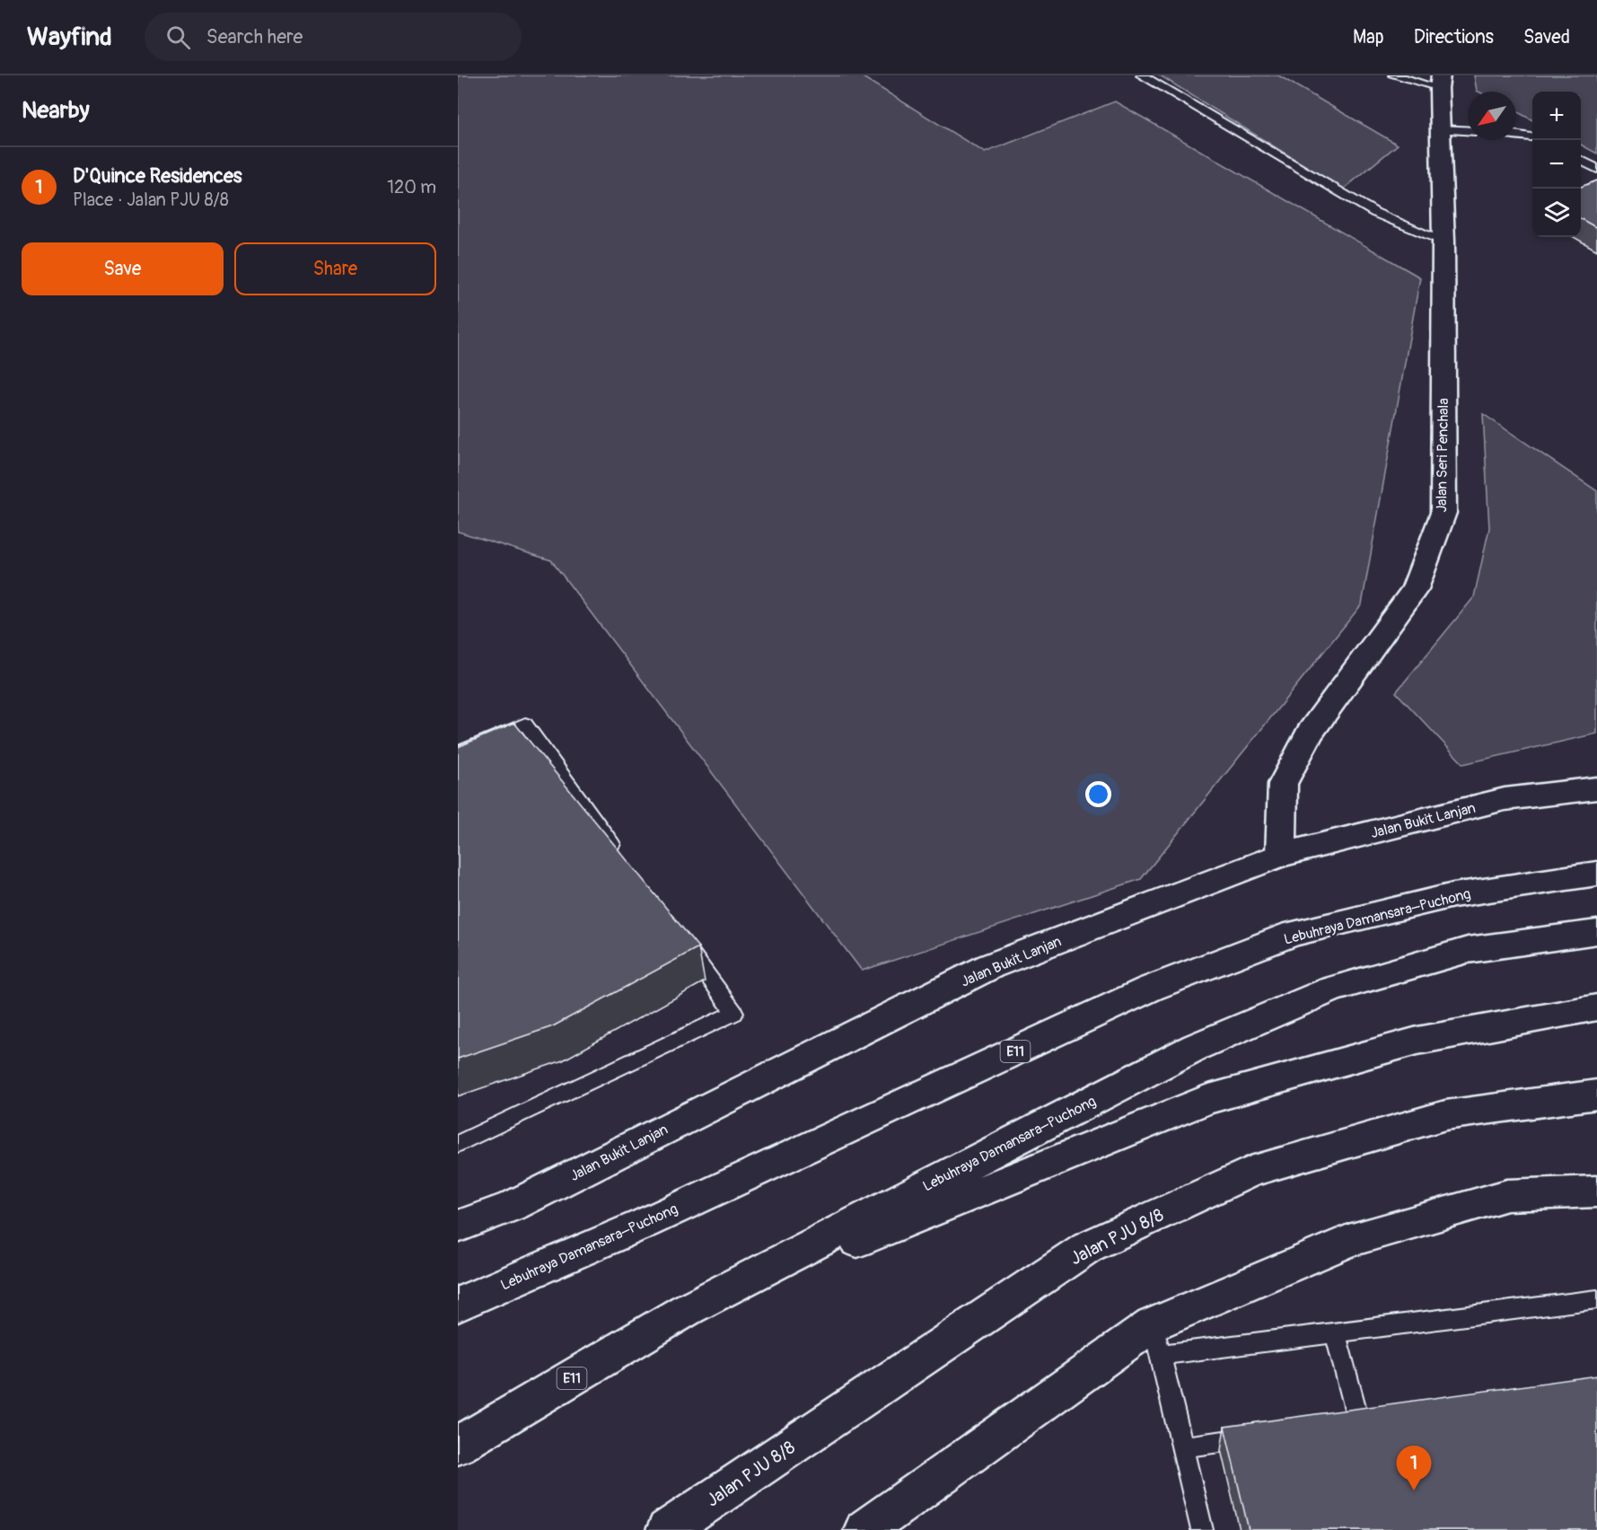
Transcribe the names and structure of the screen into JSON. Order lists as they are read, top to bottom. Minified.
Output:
{"streets":{"main road":["Jalan Seri Penchala","Jalan Bukit Lanjan","Lebuhraya Damansara–Puchong","E11","Jalan PJU 8/8"]},"crossings":[["Jalan Seri Penchala","Jalan Bukit Lanjan"]],"north":"bottom left","page":{"header":"Wayfind","search":"Search here","nav":["Map","Directions","Saved"],"heading":"Nearby","map_buttons":["+","−"],"list":[{"mark":"1","name":"D'Quince Residences","note":"Place · Jalan PJU 8/8","value":"120 m"}],"buttons":["Save","Share"],"pins":"1"}}
